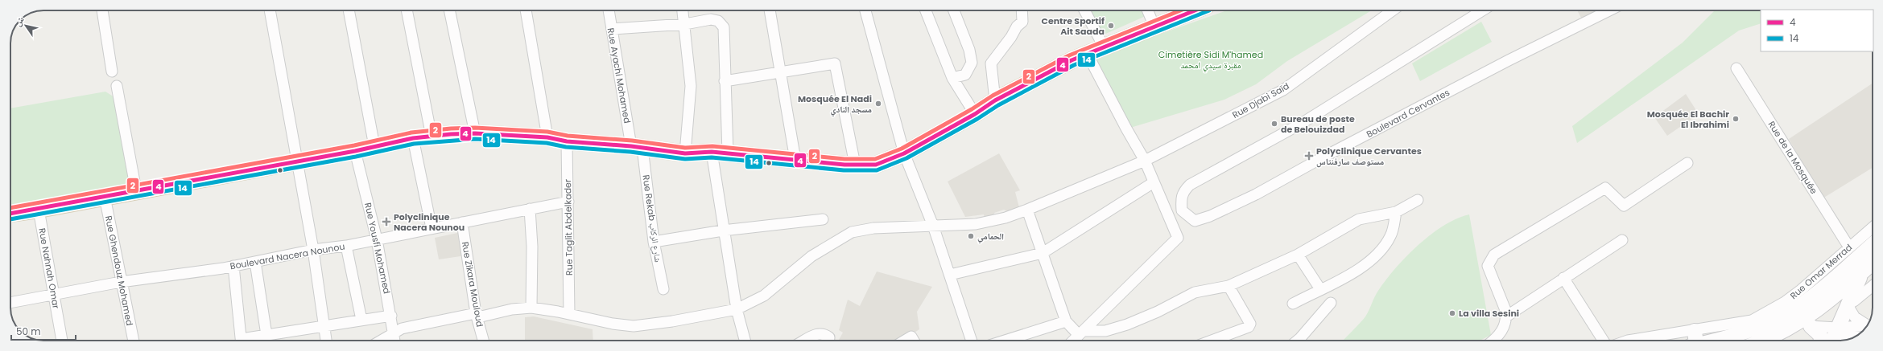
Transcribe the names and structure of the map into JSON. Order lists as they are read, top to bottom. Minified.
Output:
{"streets":{"street":["Rue Ayachi Mohamed","Rue Djabi Saïd","Boulevard Cervantes","Rue de la Mosquée","Rue Rekab شارع الركاب","Rue Taglit Abdelkader","Rue Yousfi Mohamed","Boulevard Nacera Nounou","Rue Nahnah Omar","Rue Ghendouz Mohamed","Rue Omar Merrad","Rue Zikara Mouloud"]},"crossings":[["Rue Ayachi Mohamed","Rue Rekab شارع الركاب"],["Rue Djabi Saïd","Rue Taglit Abdelkader"],["Rue Djabi Saïd","Rue Yousfi Mohamed"],["Rue Djabi Saïd","Rue Zikara Mouloud"],["Rue de la Mosquée","Rue Omar Merrad"],["Rue Taglit Abdelkader","Boulevard Nacera Nounou"],["Rue Yousfi Mohamed","Boulevard Nacera Nounou"],["Boulevard Nacera Nounou","Rue Nahnah Omar"],["Boulevard Nacera Nounou","Rue Ghendouz Mohamed"],["Boulevard Nacera Nounou","Rue Zikara Mouloud"]],"parks":["Cimetière Sidi M'hamed مقبرة سيدي امحمد"],"places":{"other":["Centre Sportif Ait Saada","Mosquée El Nadi مسجد النادي","Mosquée El Bachir El Ibrahimi","Bureau de poste de Belouizdad","الحمامي","La villa Sesini"],"health":["Polyclinique Cervantes مستوصف سارفنتاس","Polyclinique Nacera Nounou"]},"lines":["transit line 4","transit line 14","transit line 2"],"legend":["4","14"],"scale_bar":"50 m","north":"top left"}
